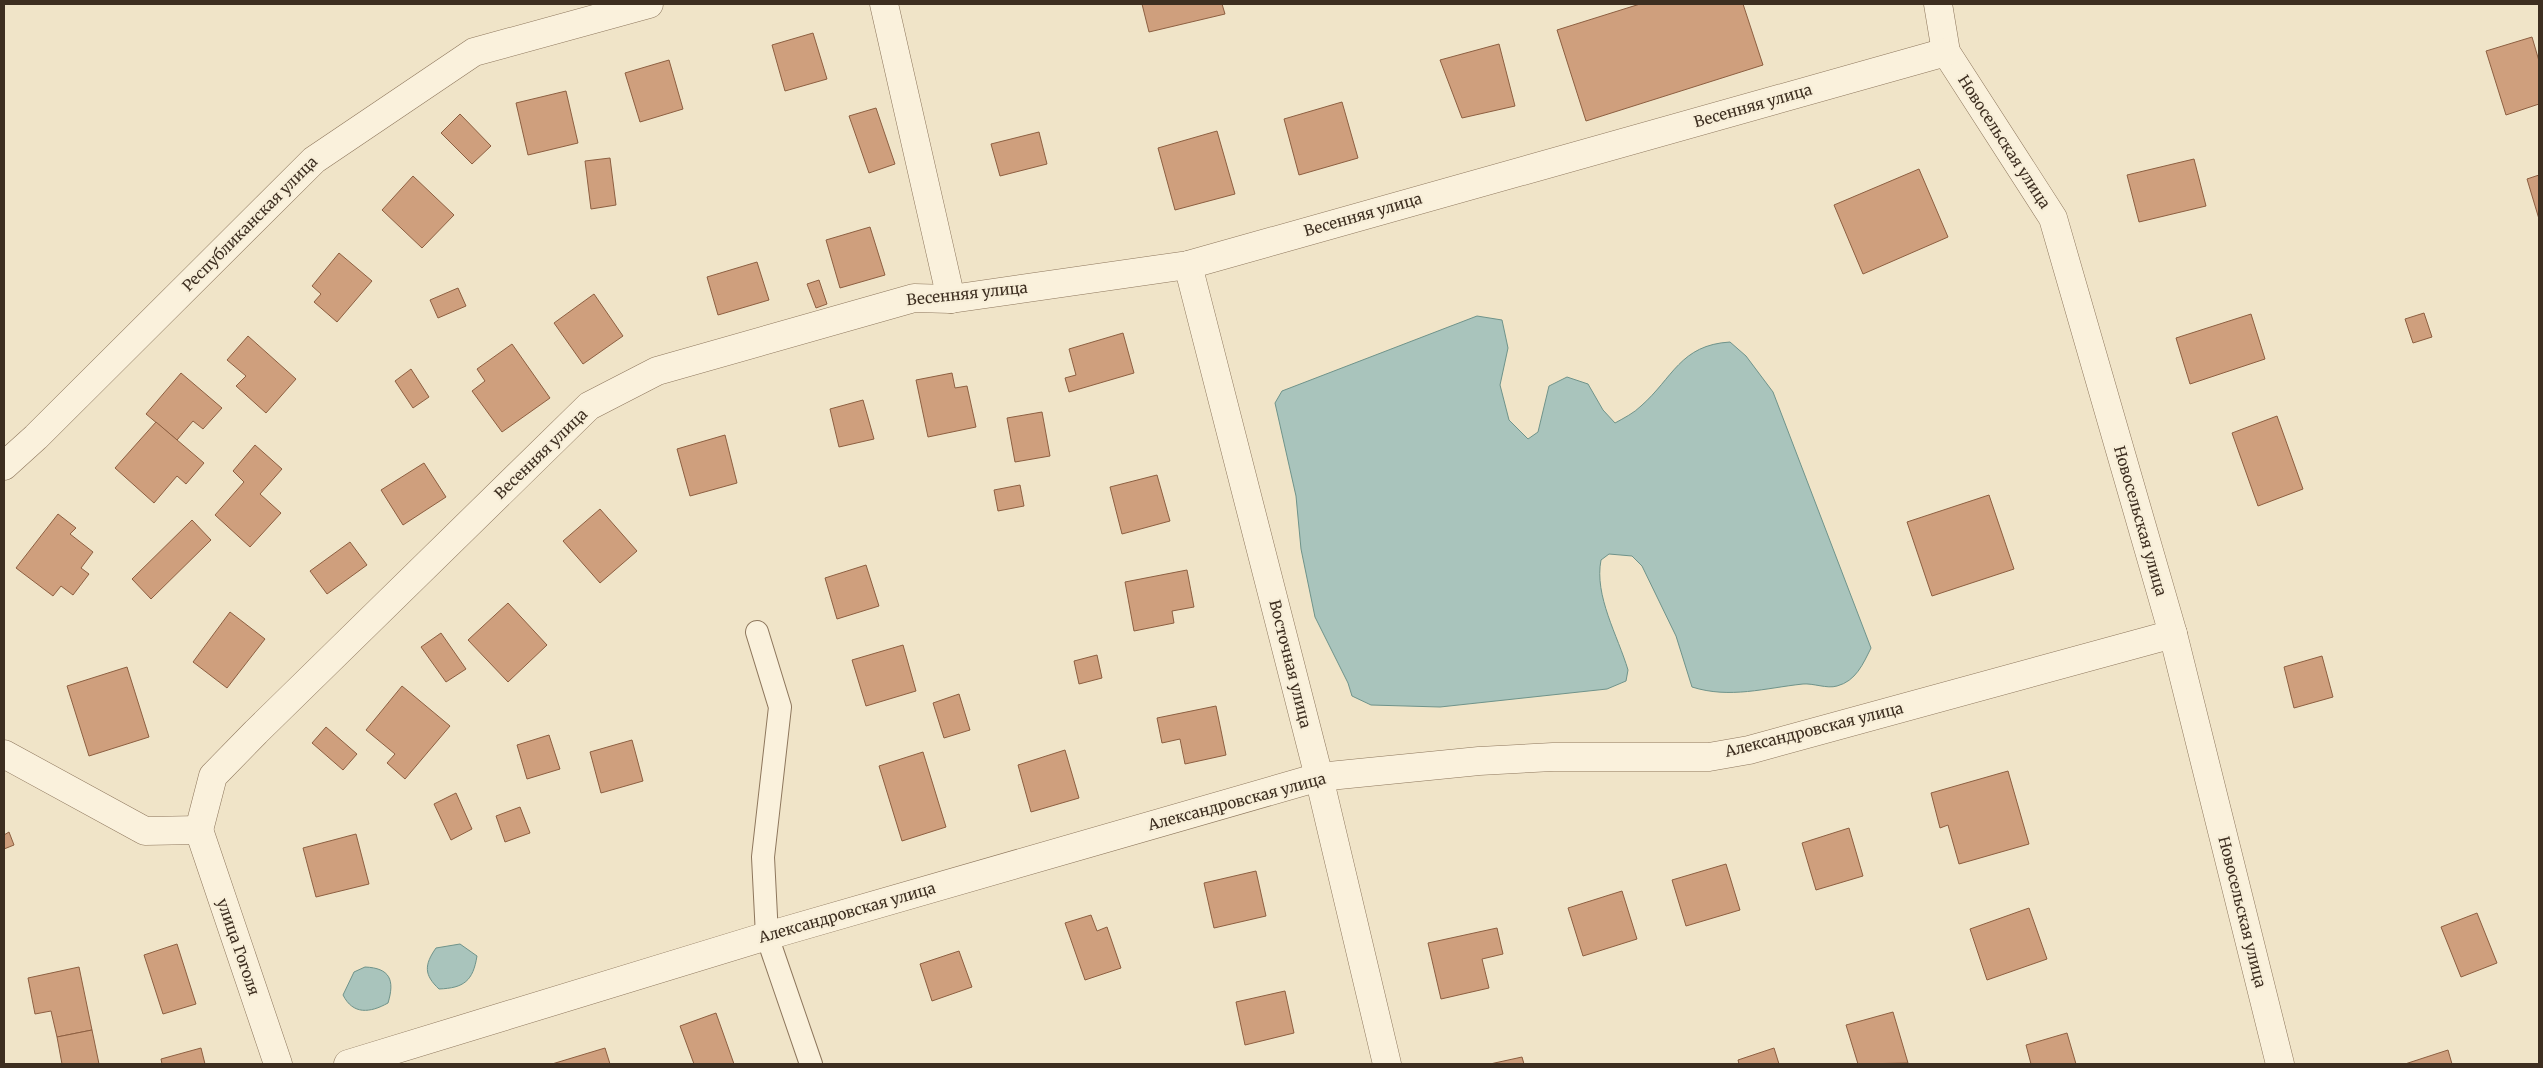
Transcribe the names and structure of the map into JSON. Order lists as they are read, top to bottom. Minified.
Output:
{"streets":{"street":["Весенняя улица","Новосельская улица","Республиканская улица","Восточная улица","Александровская улица","улица Гоголя"]},"crossings":[["Весенняя улица","Новосельская улица"],["Весенняя улица","Восточная улица"],["Весенняя улица","улица Гоголя"],["Новосельская улица","Александровская улица"],["Восточная улица","Александровская улица"]]}
